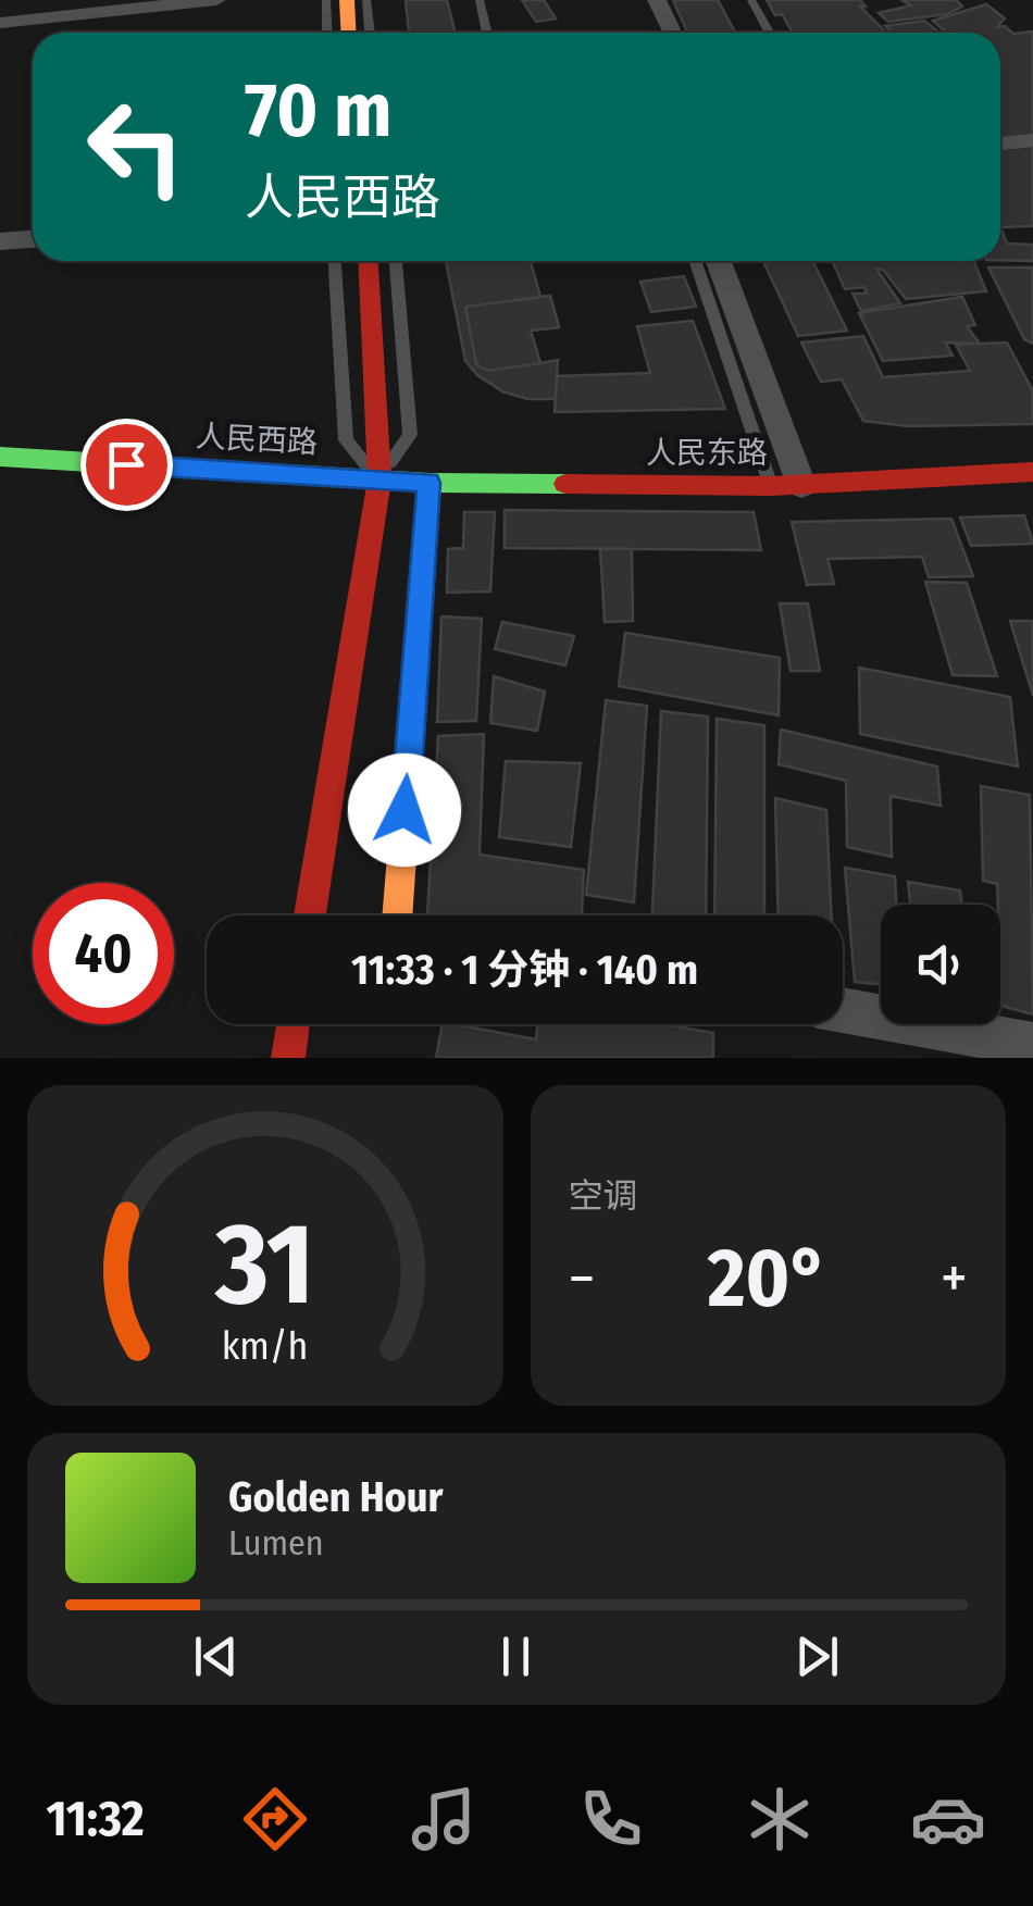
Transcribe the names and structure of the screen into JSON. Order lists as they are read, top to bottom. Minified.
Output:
{"streets":{"main road":["人民西路","人民东路"]},"crossings":[["人民西路","人民东路"]],"page":{"turn":["70 m","人民西路"],"limit":"40","trip":"11:33 · 1 分钟 · 140 m","tile":"空调","heat":["−","20°","+"],"song":["Golden Hour","Lumen"],"tabs":"11:32","gauge":["31","km/h"]}}
